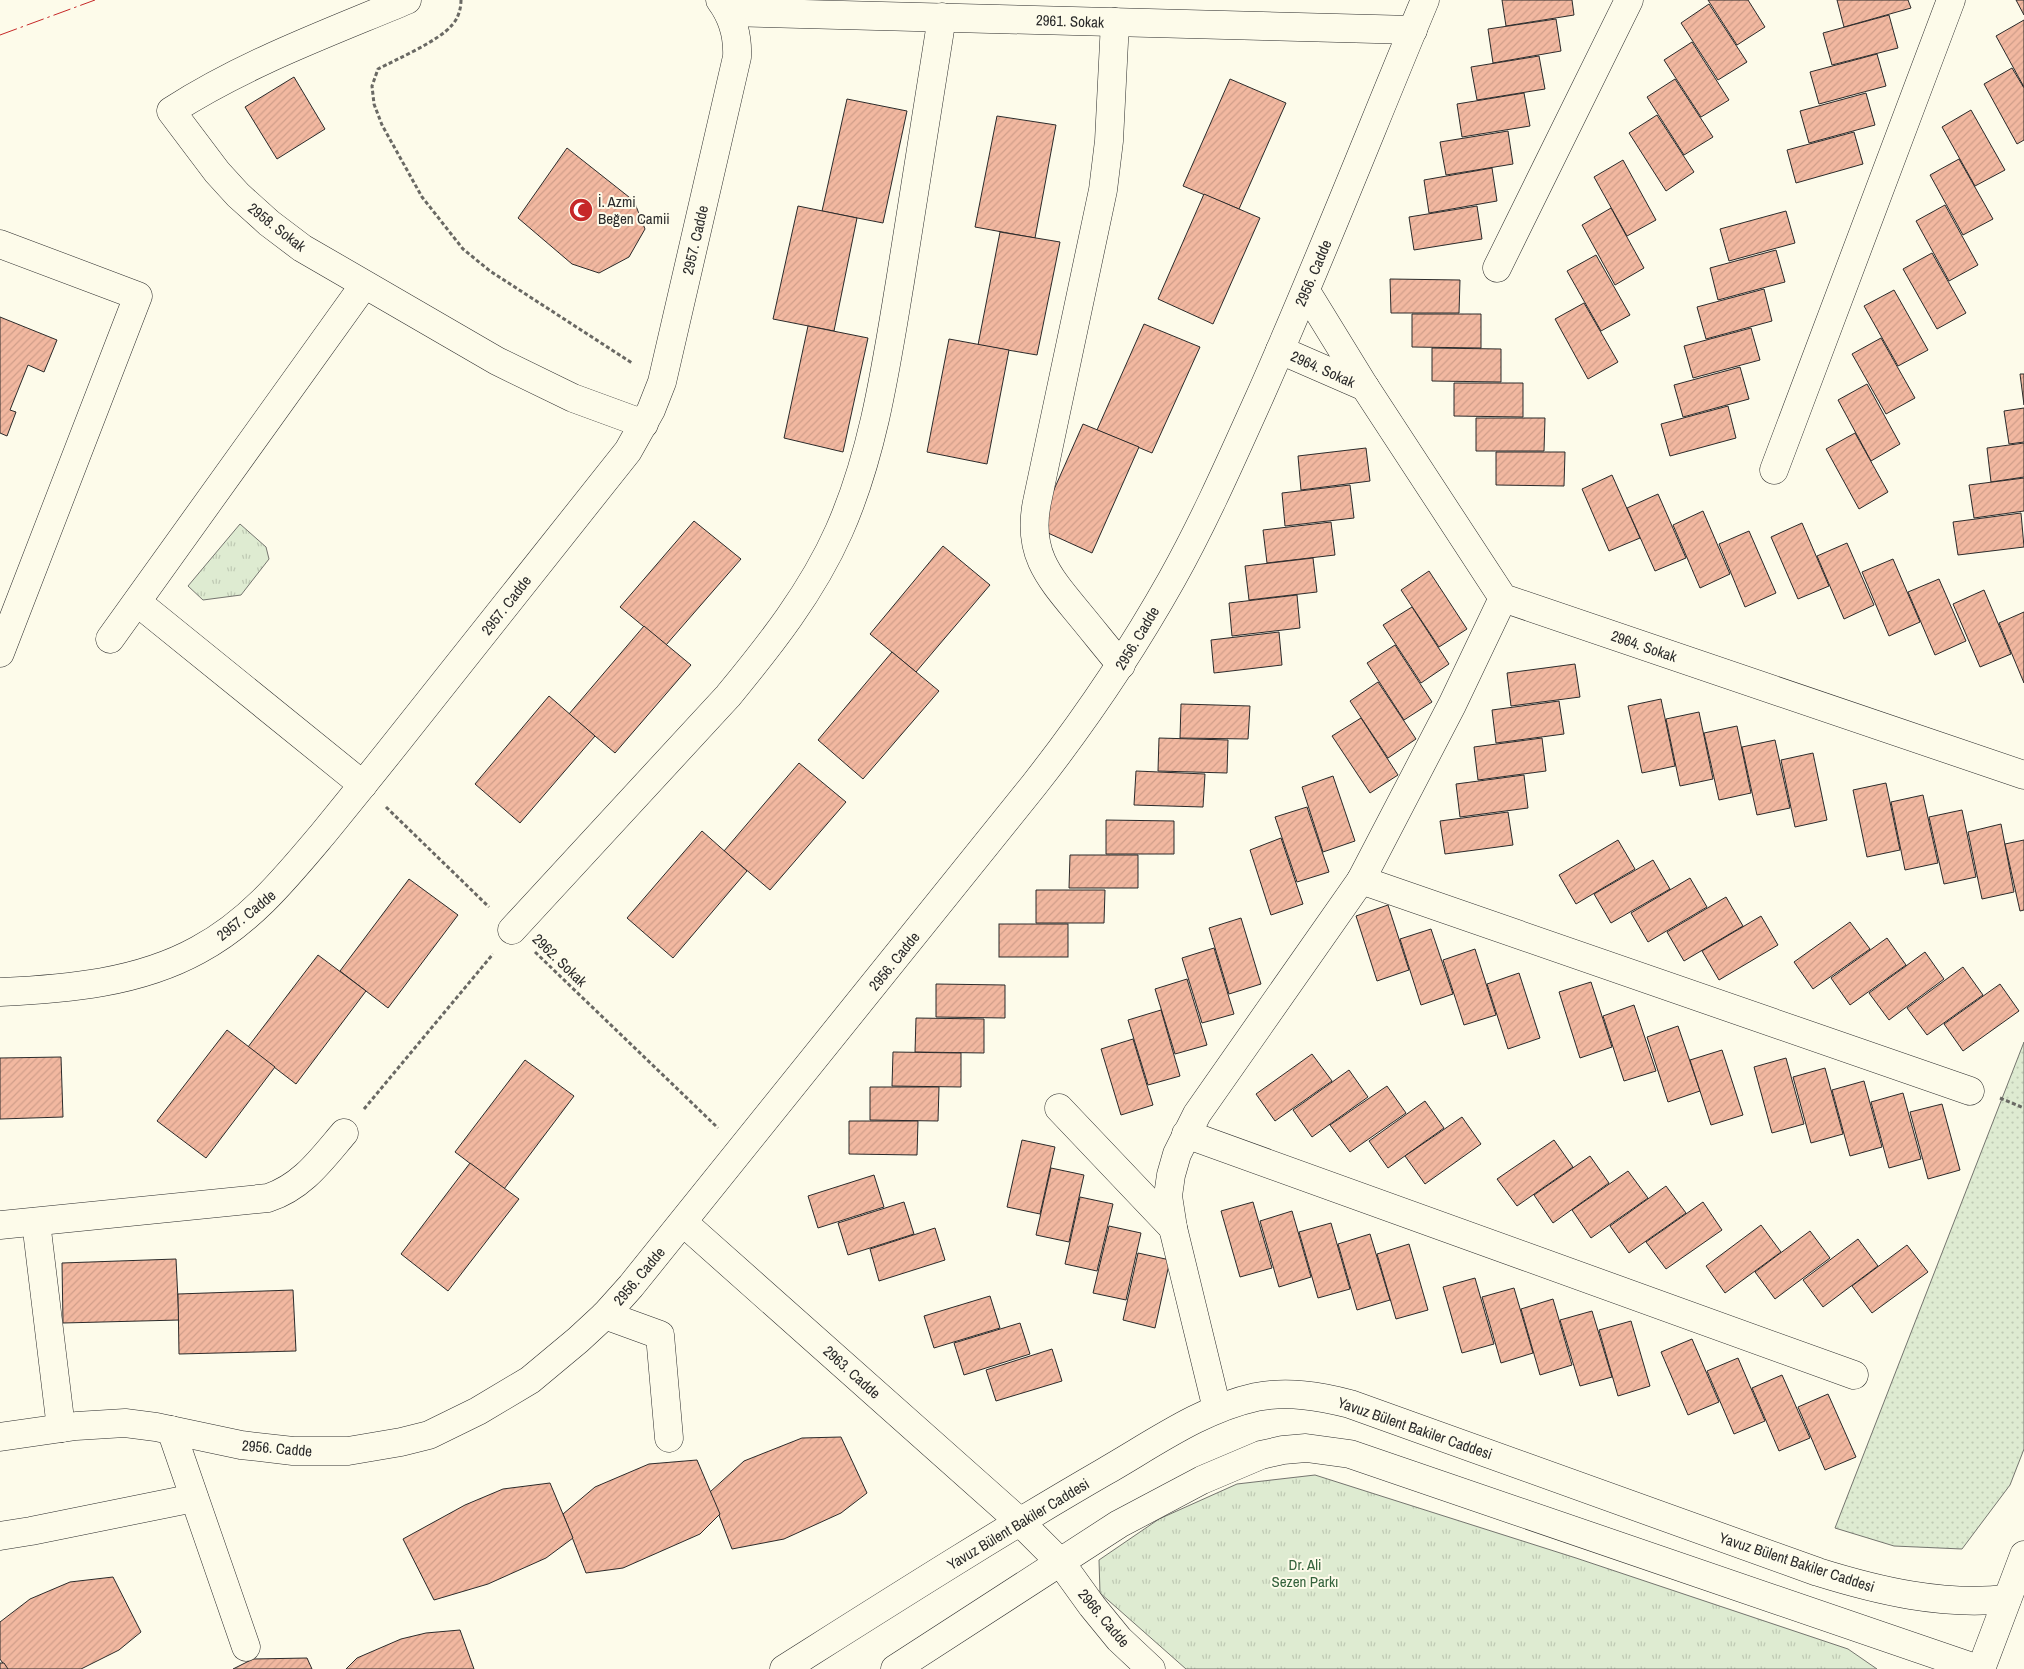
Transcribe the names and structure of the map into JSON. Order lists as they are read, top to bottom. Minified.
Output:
{"streets":{"street":["2961. Sokak","2958. Sokak","2957. Cadde","2956. Cadde","2964. Sokak","2963. Cadde","Yavuz Bülent Bakiler Caddesi","2966. Cadde"],"path":["2962. Sokak"]},"crossings":[["2961. Sokak","2957. Cadde"],["2961. Sokak","2956. Cadde"],["2958. Sokak","2957. Cadde"],["2957. Cadde","2962. Sokak"],["2956. Cadde","2964. Sokak"],["2956. Cadde","2962. Sokak"],["2956. Cadde","2963. Cadde"],["2963. Cadde","Yavuz Bülent Bakiler Caddesi"],["2963. Cadde","2966. Cadde"]],"parks":["Dr. Ali Sezen Parkı"],"places":{"mosque":["İ. Azmi Beğen Camii"]}}
